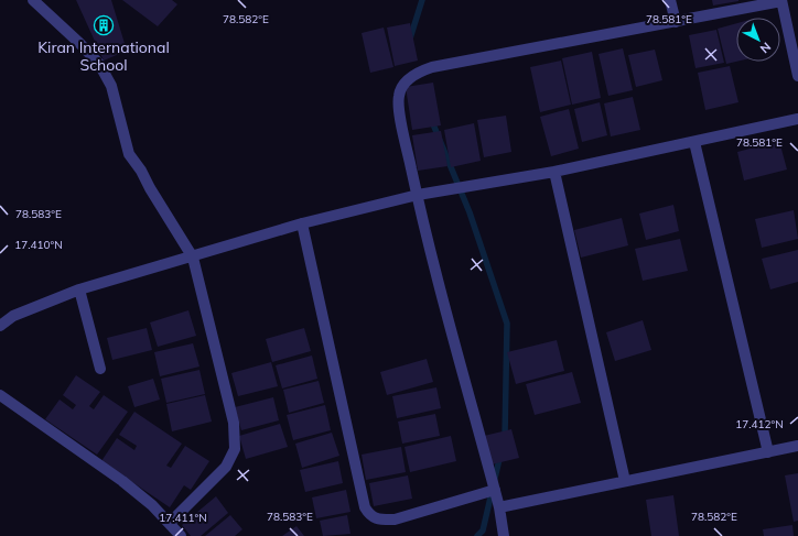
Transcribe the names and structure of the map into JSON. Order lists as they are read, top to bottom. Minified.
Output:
{"places":{"building":["Kiran International School"]},"north":"bottom right","coordinates":["78.582°E","78.581°E","78.583°E","17.410°N","17.412°N","17.411°N"]}
